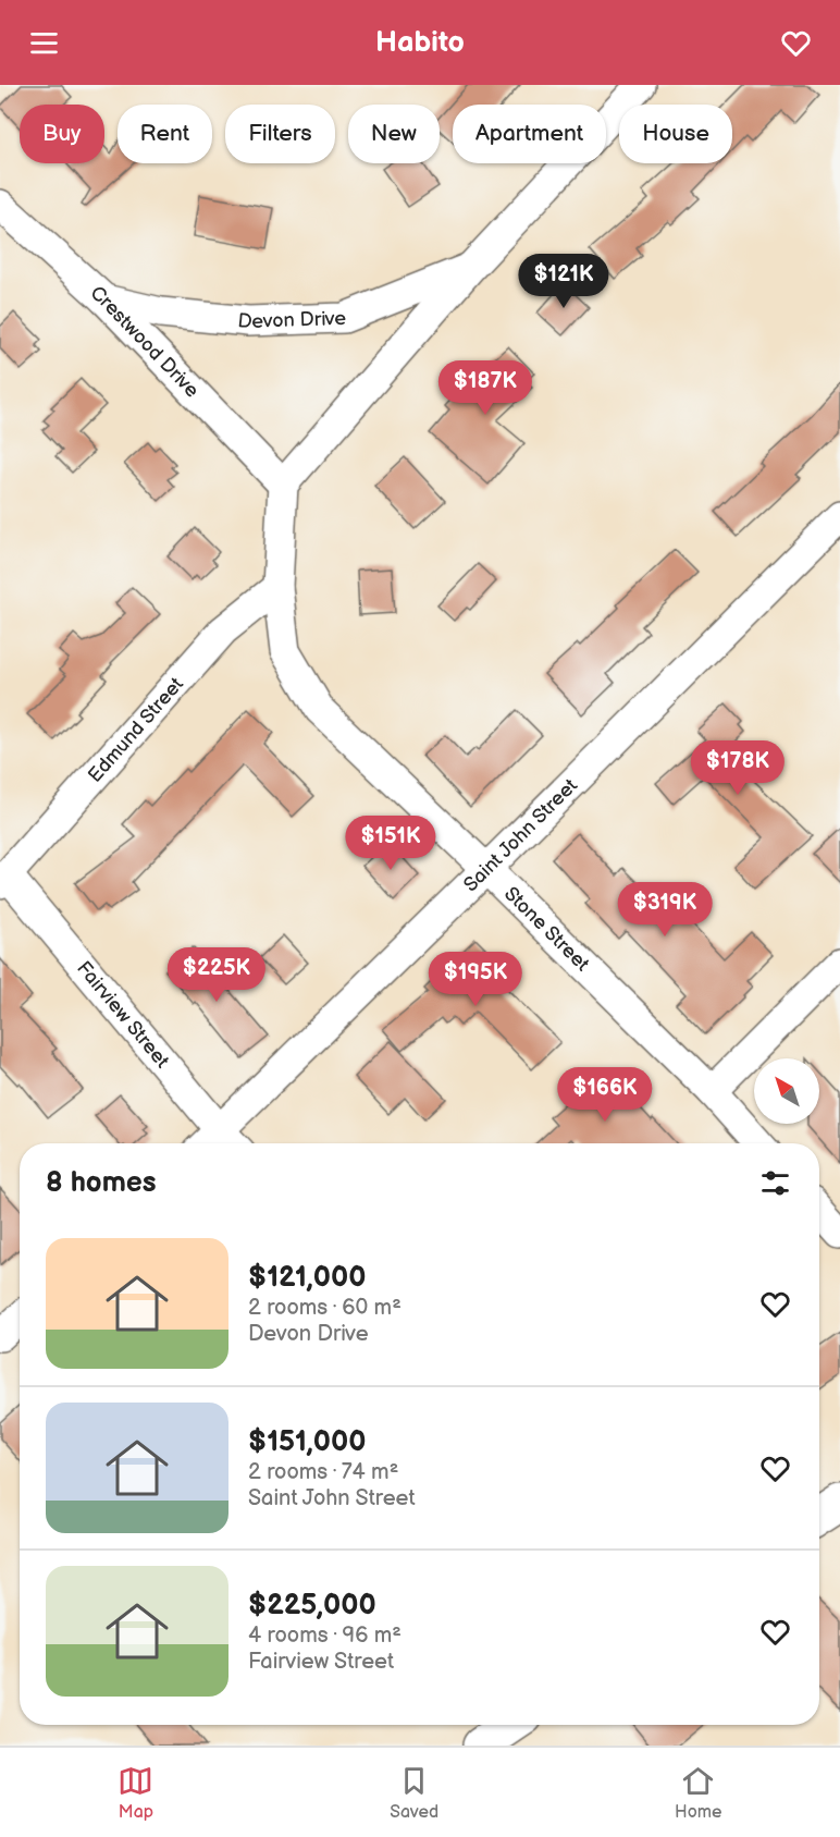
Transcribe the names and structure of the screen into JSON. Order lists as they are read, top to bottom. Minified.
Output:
{"streets":{"street":["Devon Drive","Crestwood Drive","Edmund Street","Saint John Street","Stone Street","Fairview Street"]},"crossings":[["Devon Drive","Crestwood Drive"],["Devon Drive","Stone Street"],["Crestwood Drive","Stone Street"],["Edmund Street","Stone Street"],["Edmund Street","Fairview Street"],["Saint John Street","Stone Street"],["Saint John Street","Fairview Street"]],"north":"top left","page":{"header":"Habito","chip":["Buy","Rent","Filters","New","Apartment","House"],"price":["$121K","$187K","$178K","$151K","$319K","$225K","$195K","$166K"],"heading":"8 homes","list":[{"name":"$121,000","note":"2 rooms · 60 m² · Devon Drive"},{"name":"$151,000","note":"2 rooms · 74 m² · Saint John Street"},{"name":"$225,000","note":"4 rooms · 96 m² · Fairview Street"}],"tabs":["Map","Saved","Home"]}}
